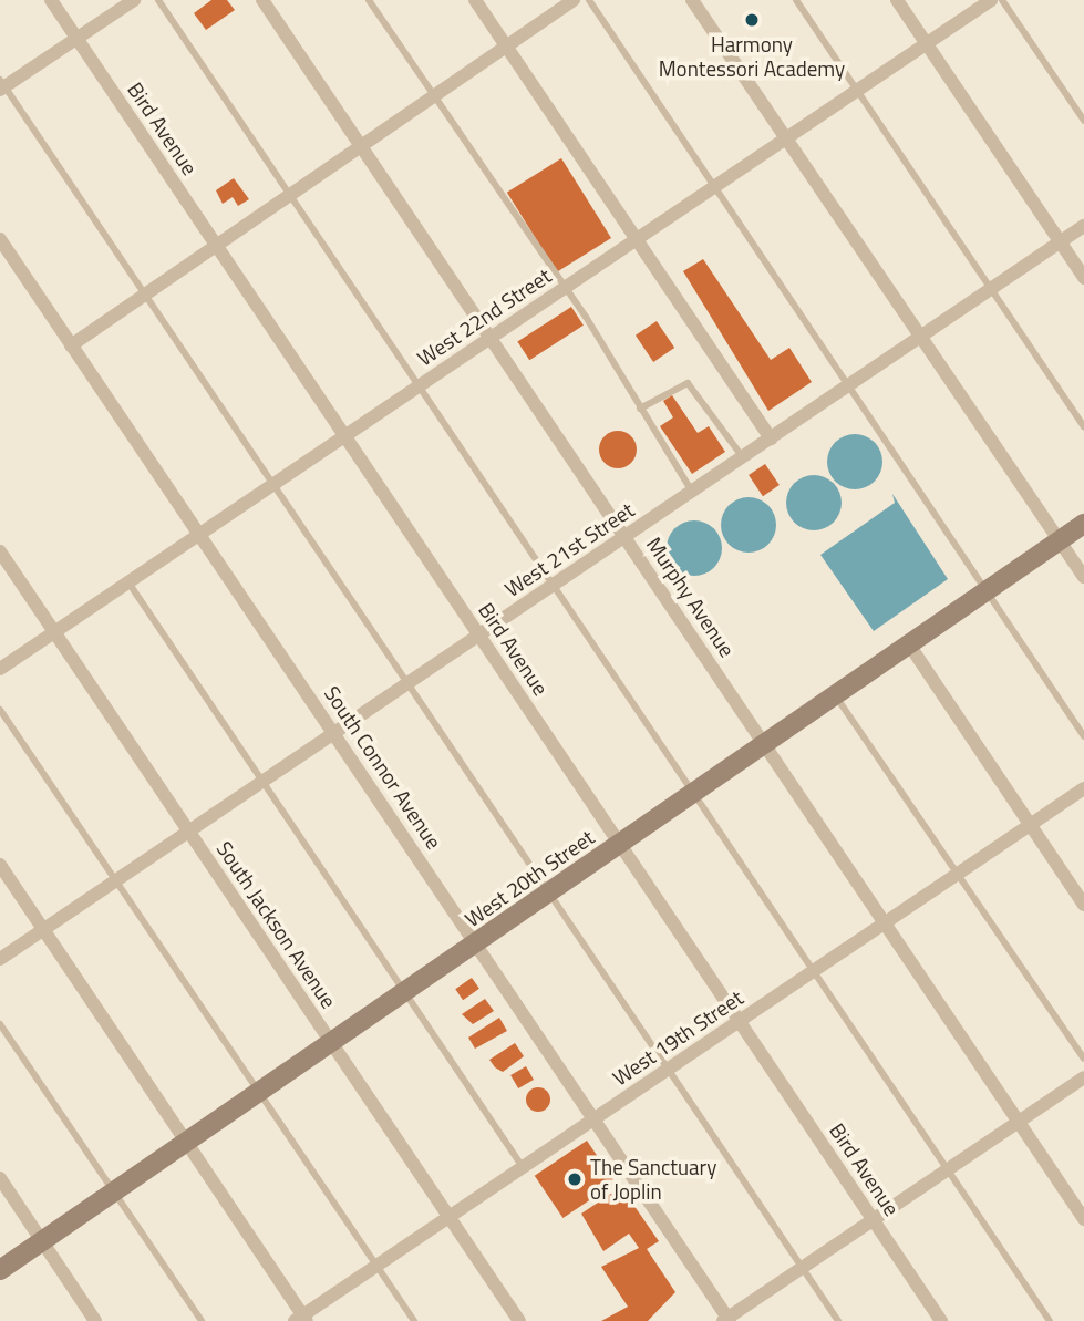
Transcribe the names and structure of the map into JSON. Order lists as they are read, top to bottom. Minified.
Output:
{"streets":{"main road":["West 20th Street"],"street":["Bird Avenue","West 22nd Street","West 21st Street","Murphy Avenue","South Connor Avenue","South Jackson Avenue","West 19th Street"]},"crossings":[["Bird Avenue","West 22nd Street"],["Bird Avenue","West 21st Street"],["Bird Avenue","West 20th Street"],["Bird Avenue","West 19th Street"],["West 22nd Street","Murphy Avenue"],["West 22nd Street","South Connor Avenue"],["West 22nd Street","South Jackson Avenue"],["West 21st Street","Murphy Avenue"],["West 21st Street","South Connor Avenue"],["West 21st Street","South Jackson Avenue"],["Murphy Avenue","West 20th Street"],["Murphy Avenue","West 19th Street"],["South Connor Avenue","West 20th Street"],["South Connor Avenue","West 19th Street"],["West 20th Street","South Jackson Avenue"],["South Jackson Avenue","West 19th Street"]],"places":["Harmony Montessori Academy","The Sanctuary of Joplin"]}
